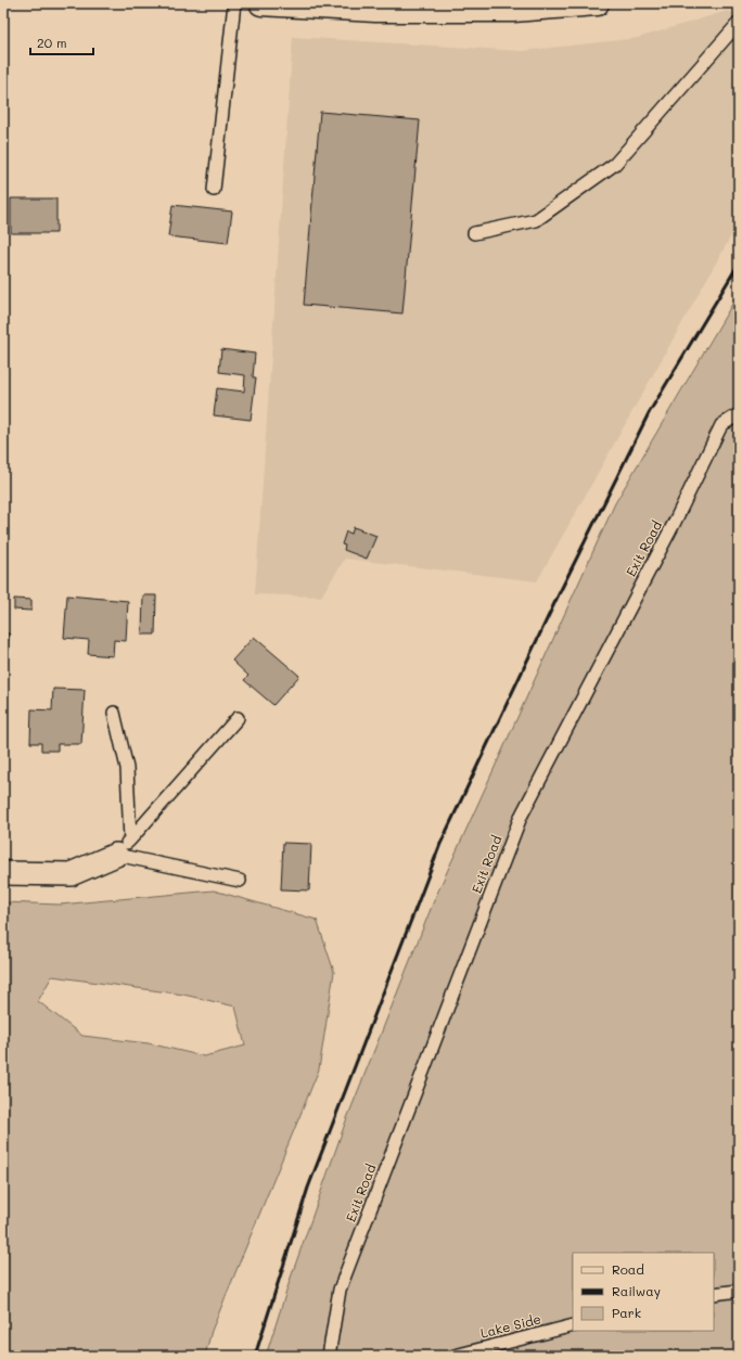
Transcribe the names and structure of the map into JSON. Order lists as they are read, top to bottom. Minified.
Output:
{"streets":{"lane":["Exit Road","Lake Side"]},"legend":["Road","Railway","Park"],"scale_bar":"20 m"}
